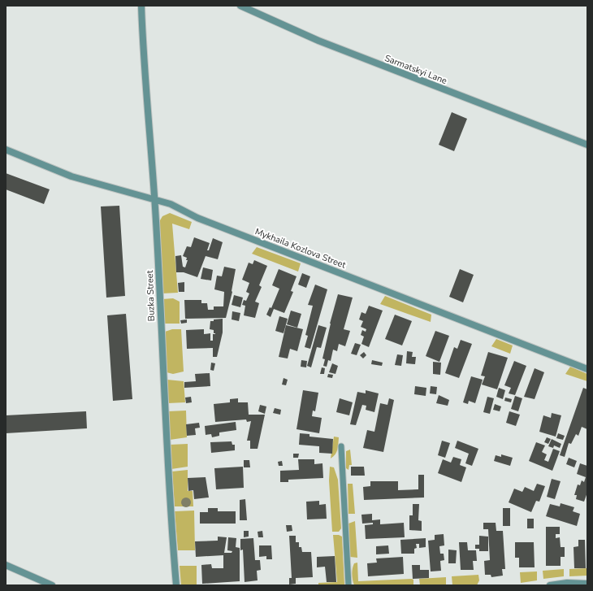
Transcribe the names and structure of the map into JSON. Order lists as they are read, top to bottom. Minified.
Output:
{"streets":{"street":["Sarmatskyi Lane","Mykhaila Kozlova Street","Buzka Street"]},"crossings":[["Mykhaila Kozlova Street","Buzka Street"]]}
